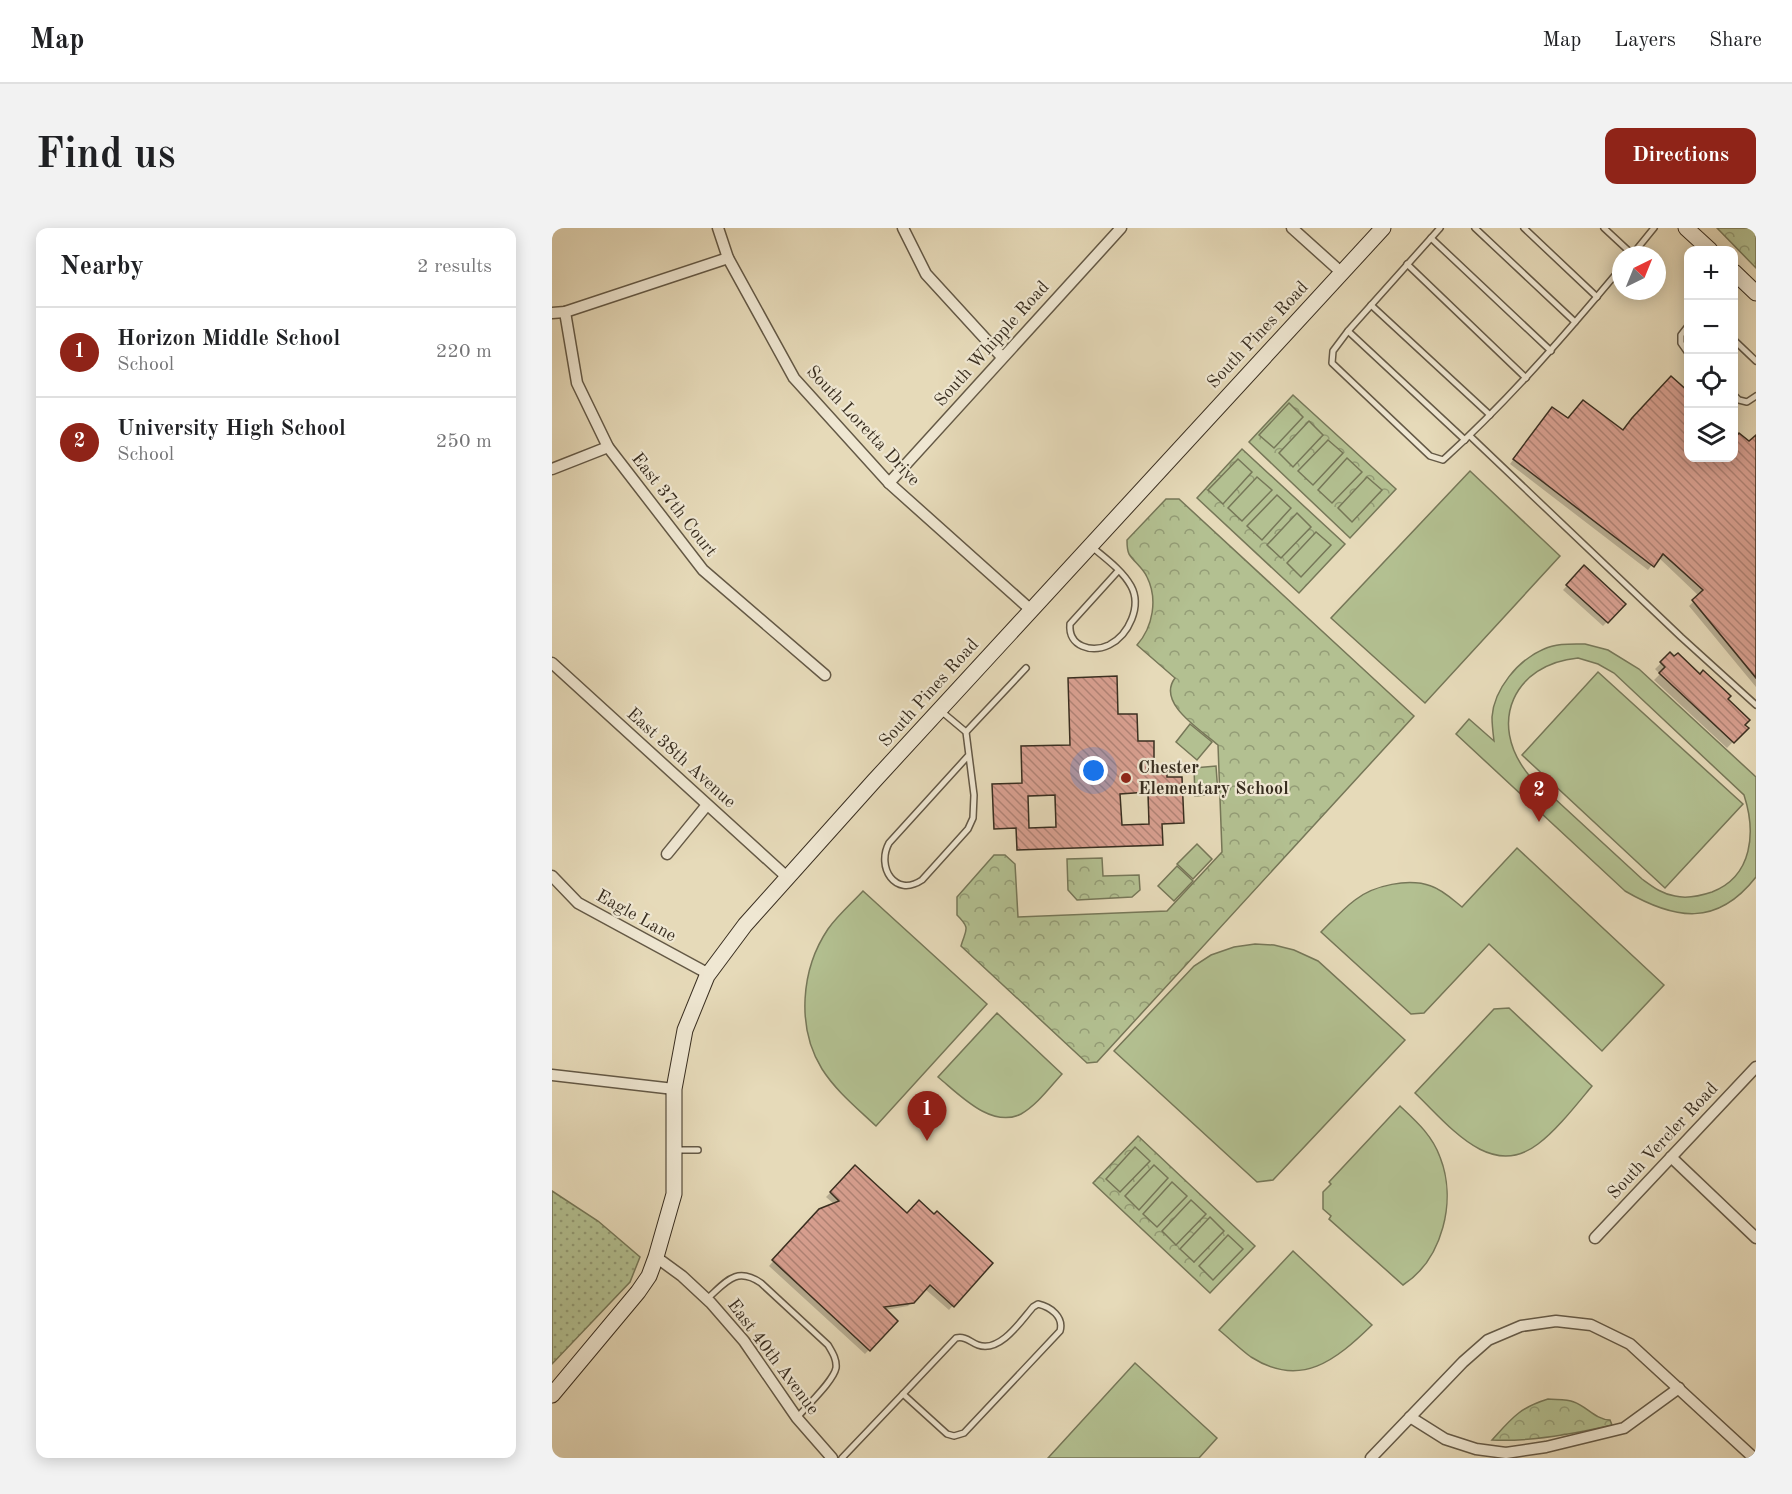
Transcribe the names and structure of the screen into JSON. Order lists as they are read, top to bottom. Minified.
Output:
{"streets":{"street":["South Pines Road","South Whipple Road","South Loretta Drive","East 37th Court","East 38th Avenue","Eagle Lane","South Vercler Road","East 40th Avenue"]},"crossings":[["South Pines Road","South Loretta Drive"],["South Pines Road","East 38th Avenue"],["South Pines Road","Eagle Lane"],["South Pines Road","East 40th Avenue"],["South Whipple Road","South Loretta Drive"]],"places":["Chester Elementary School"],"north":"top right","page":{"header":"Map","nav":["Map","Layers","Share"],"buttons":"Directions","title":"Find us","heading":["Nearby","2 results"],"map_buttons":["+","−"],"list":[{"mark":"1","name":"Horizon Middle School","note":"School","value":"220 m"},{"mark":"2","name":"University High School","note":"School","value":"250 m"}],"pins":["2","1"]}}
